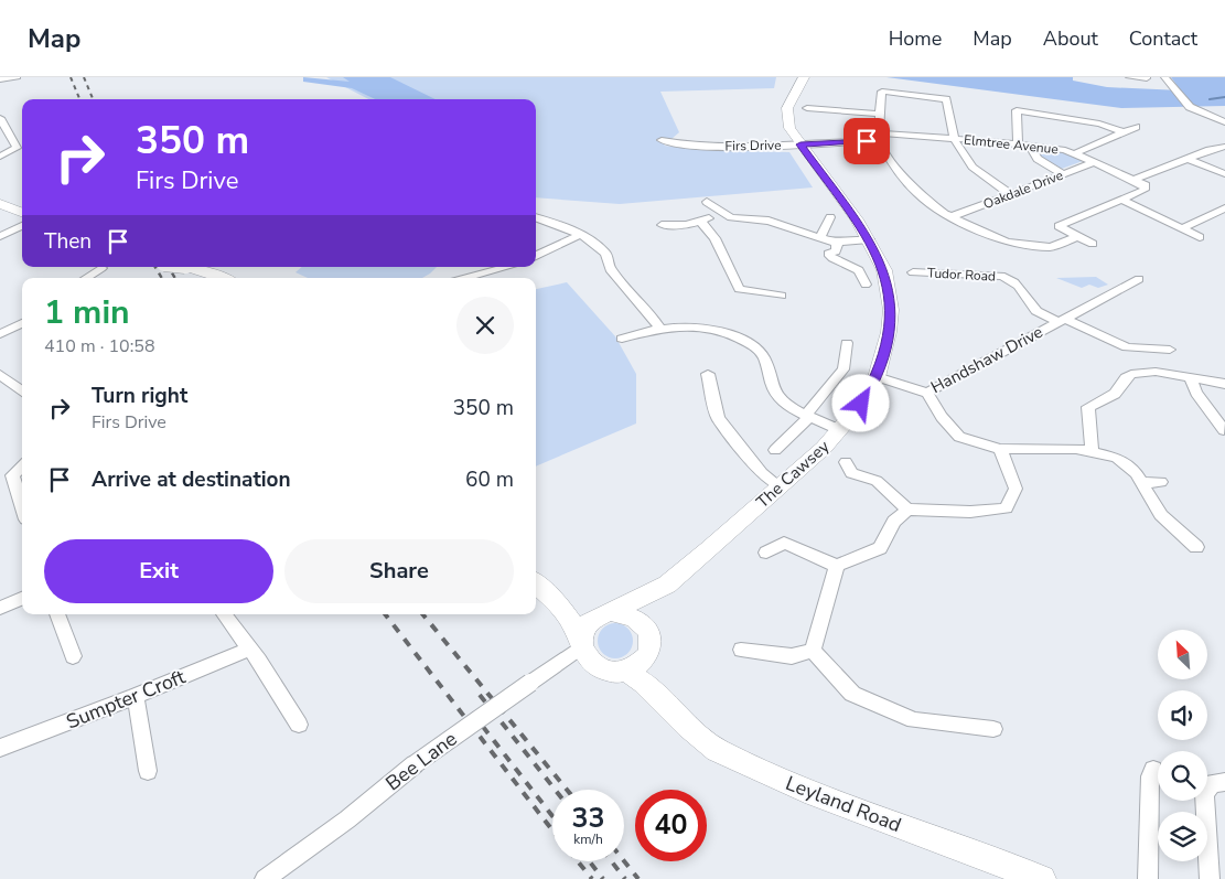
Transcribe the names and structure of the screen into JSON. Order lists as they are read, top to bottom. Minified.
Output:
{"streets":{"street":["Elmtree Avenue","Firs Drive","Oakdale Drive","Tudor Road","Handshaw Drive","The Cawsey","Sumpter Croft","Bee Lane","Leyland Road"]},"crossings":[["Elmtree Avenue","Firs Drive"],["Elmtree Avenue","Oakdale Drive"],["Firs Drive","The Cawsey"],["Tudor Road","Handshaw Drive"],["Handshaw Drive","The Cawsey"],["The Cawsey","Bee Lane"],["The Cawsey","Leyland Road"],["Bee Lane","Leyland Road"]],"north":"top left","page":{"header":"Map","nav":["Home","Map","About","Contact"],"turn":["350 m","Firs Drive"],"then":"Then","heading":["1 min","410 m · 10:58"],"list":[{"name":"Turn right","note":"Firs Drive","value":"350 m"},{"name":"Arrive at destination","value":"60 m"}],"buttons":["Exit","Share"],"speed":"33 km/h","limit":"40"}}
